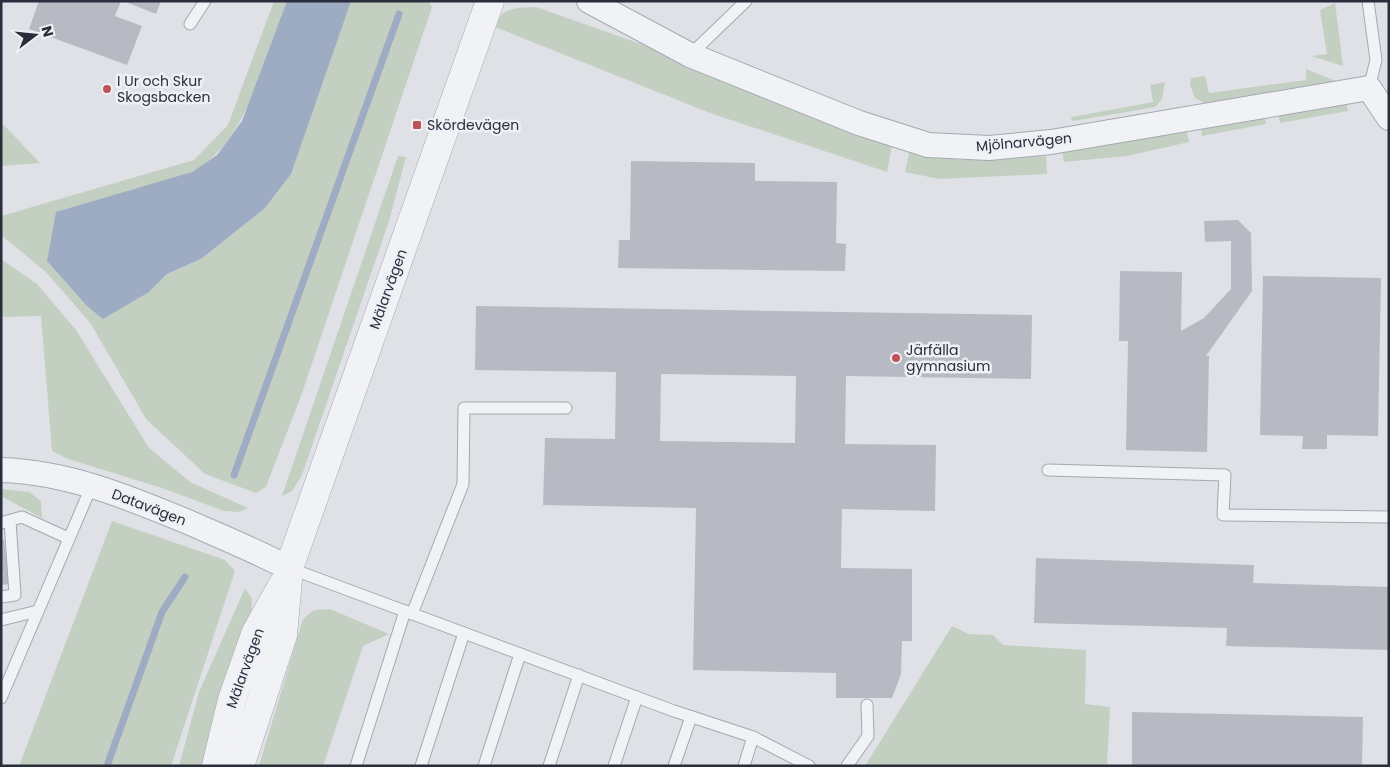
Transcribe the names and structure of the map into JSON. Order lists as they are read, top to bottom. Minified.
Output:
{"streets":{"street":["Mjölnarvägen","Mälarvägen","Datavägen"]},"crossings":[["Mälarvägen","Datavägen"]],"places":{"other":["I Ur och Skur Skogsbacken","Järfälla gymnasium"],"transit":["Skördevägen"]},"north":"right"}
